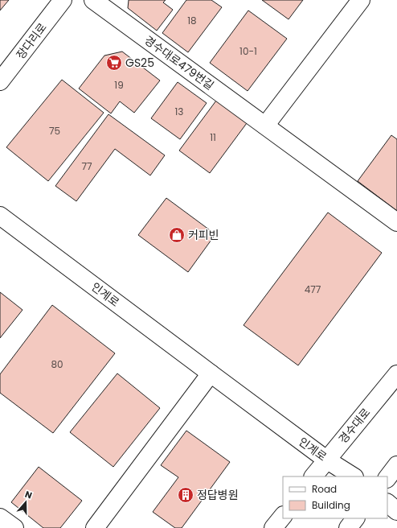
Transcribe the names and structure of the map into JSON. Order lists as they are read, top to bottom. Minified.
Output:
{"streets":{"street":["장다리로","경수대로479번길","인계로","경수대로"]},"crossings":[["인계로","경수대로"]],"places":{"supermarket":["GS25"],"shop":["커피빈"],"building":["정답병원"]},"house_numbers":["18","10-1","19","13","75","11","77","477","80"],"legend":["Road","Building"],"north":"top"}
